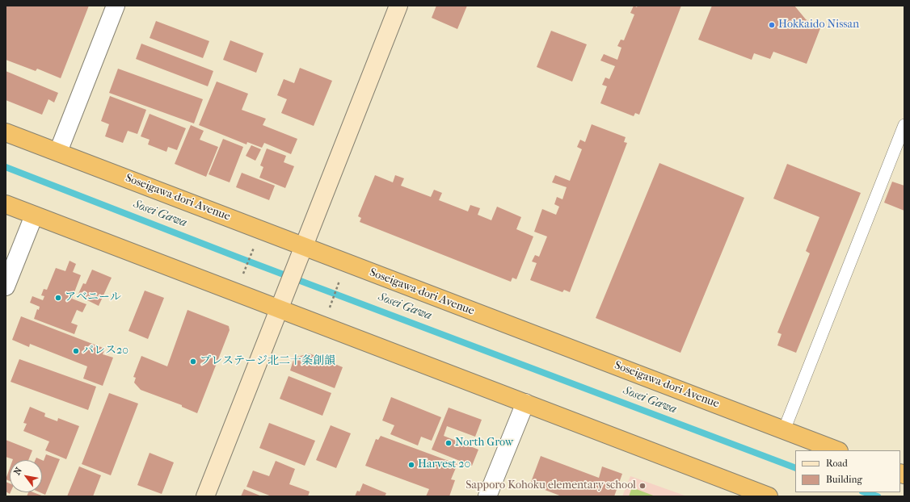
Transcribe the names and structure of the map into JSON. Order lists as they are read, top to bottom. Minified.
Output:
{"streets":{"highway":["Soseigawa-dori Avenue"]},"water":["Sosei Gawa"],"places":["Hokkaido Nissan","アベニール","パレス20","プレステージ北二十条創韻","North Grow","Harvest 20","Sapporo Kohoku elementary school"],"legend":["Road","Building"],"north":"top left"}
